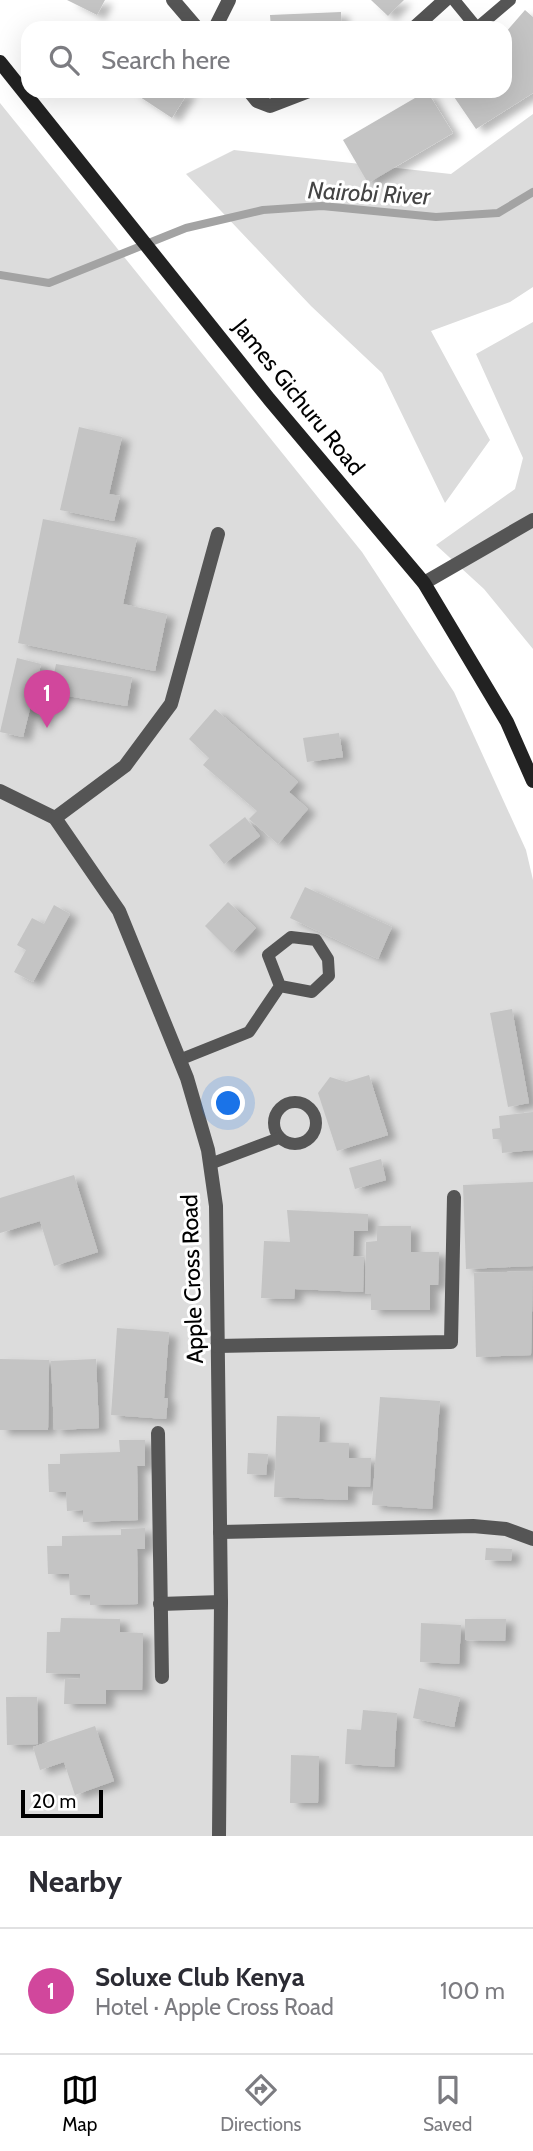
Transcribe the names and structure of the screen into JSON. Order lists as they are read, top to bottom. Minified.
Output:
{"streets":{"main road":["James Gichuru Road"],"street":["Apple Cross Road"]},"water":["Nairobi River"],"scale_bar":"20 m","page":{"search":"Search here","pins":"1","scale":"20 m","heading":"Nearby","list":[{"mark":"1","name":"Soluxe Club Kenya","note":"Hotel · Apple Cross Road","value":"100 m"}],"nav":["Map","Directions","Saved"]}}
